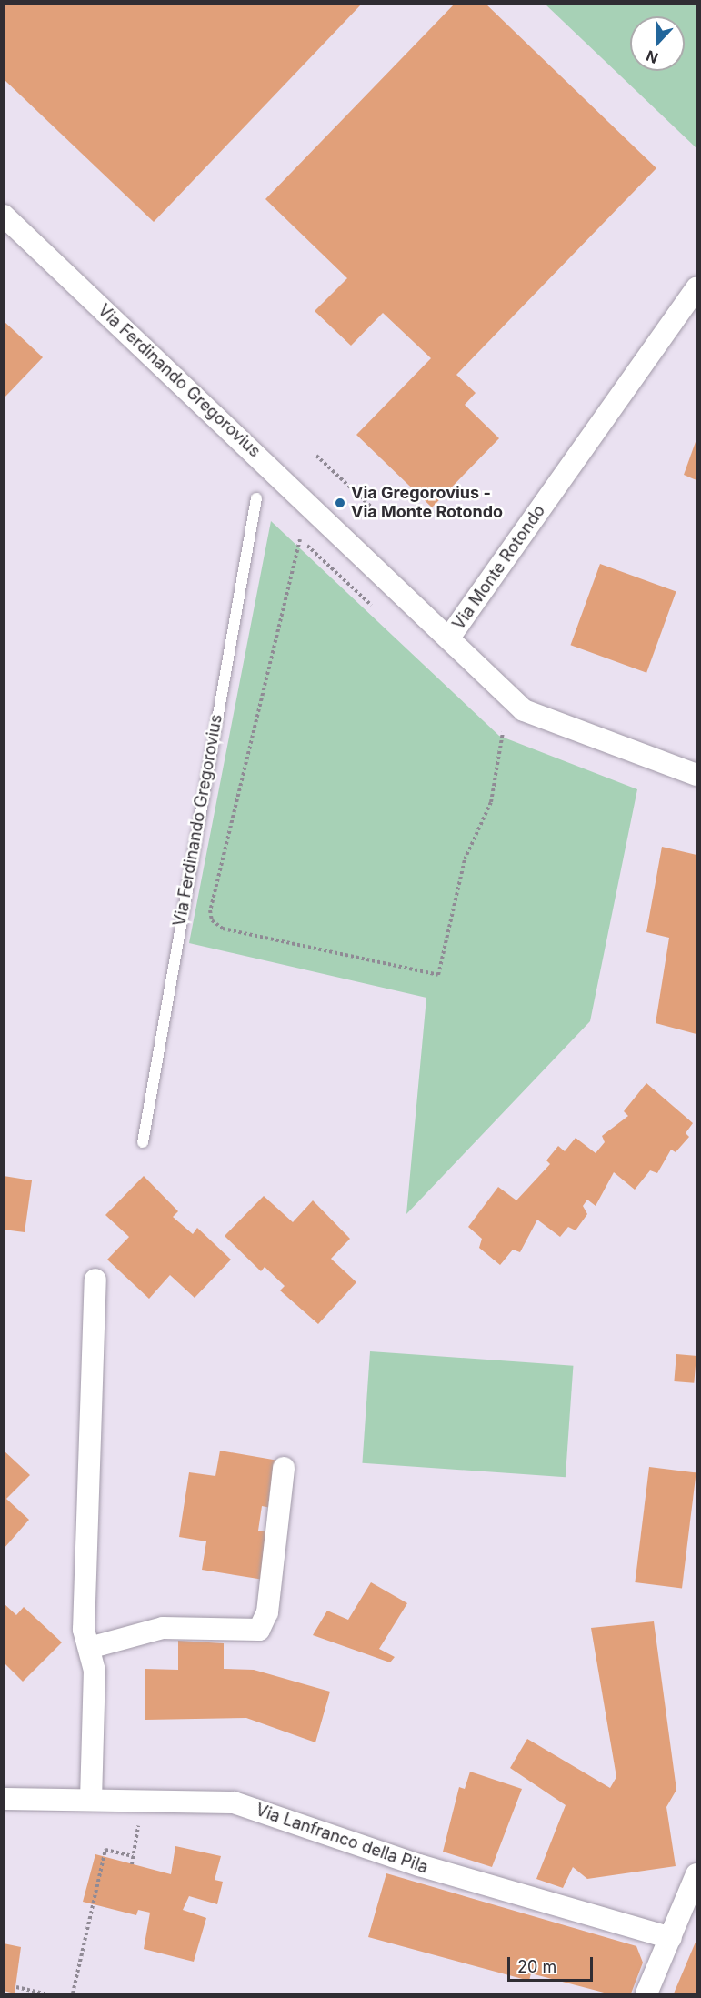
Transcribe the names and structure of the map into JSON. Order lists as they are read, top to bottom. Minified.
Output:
{"streets":{"street":["Via Ferdinando Gregorovius","Via Monte Rotondo","Via Lanfranco della Pila"]},"crossings":[["Via Ferdinando Gregorovius","Via Monte Rotondo"]],"places":["Via Gregorovius - Via Monte Rotondo"],"scale_bar":"20 m","north":"bottom"}
